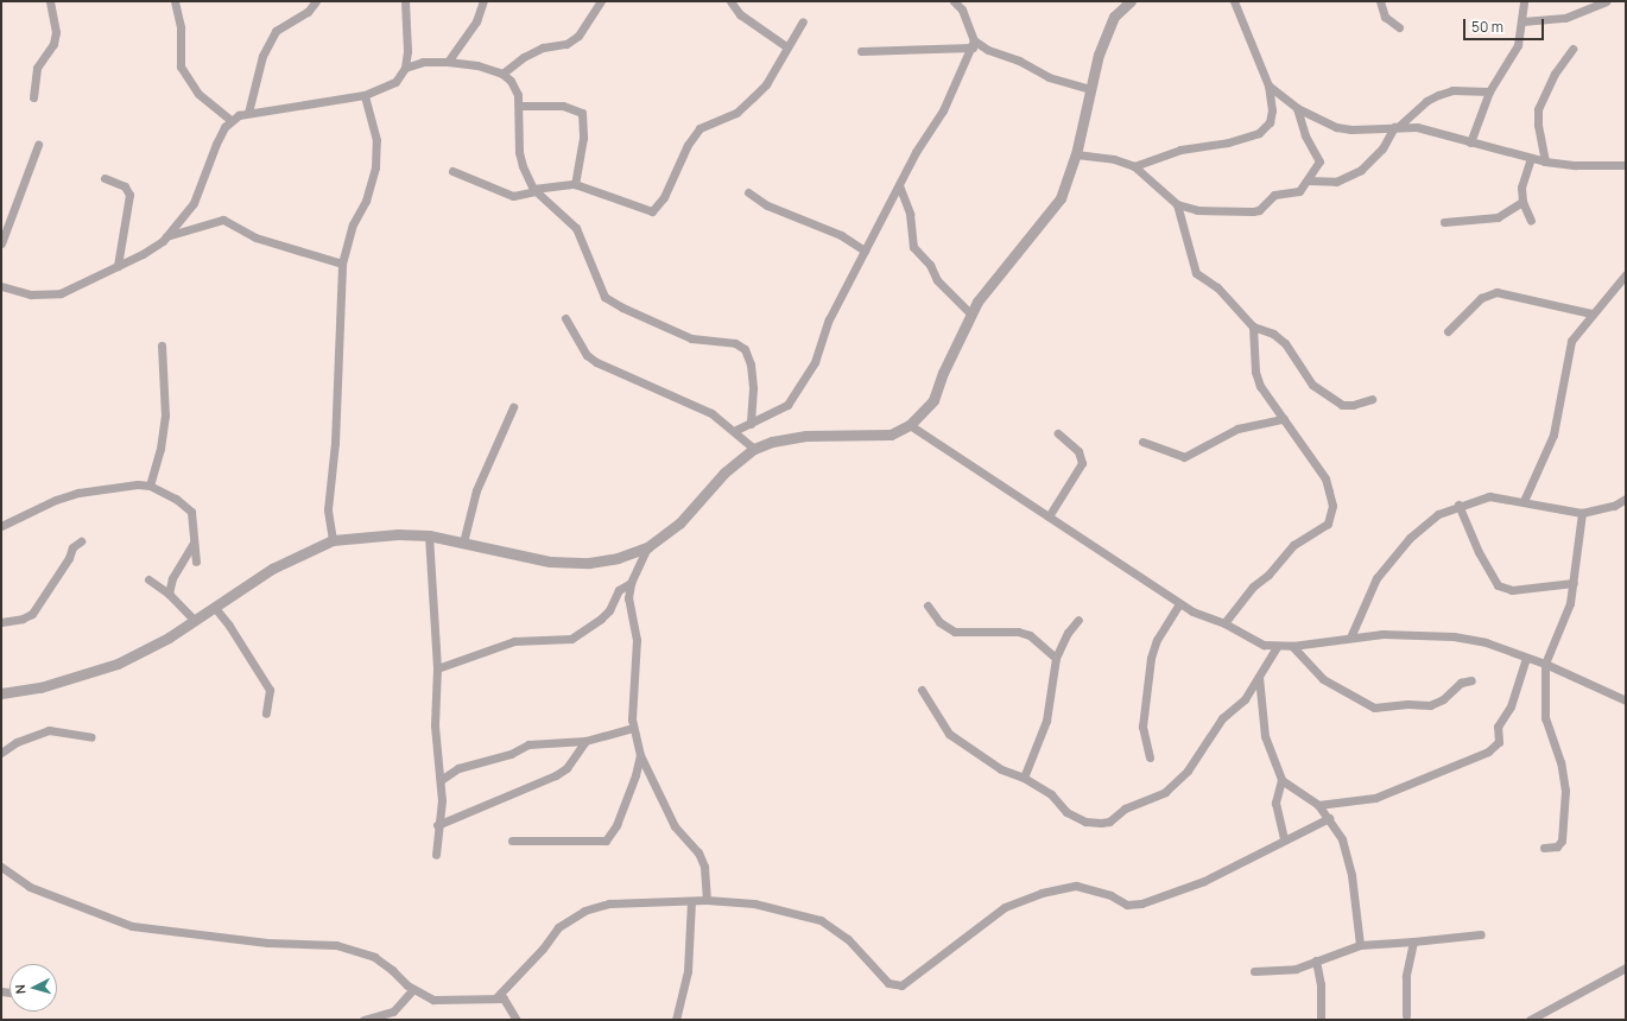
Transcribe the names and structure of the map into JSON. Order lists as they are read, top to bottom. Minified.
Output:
{"scale_bar":"50 m","north":"left"}
